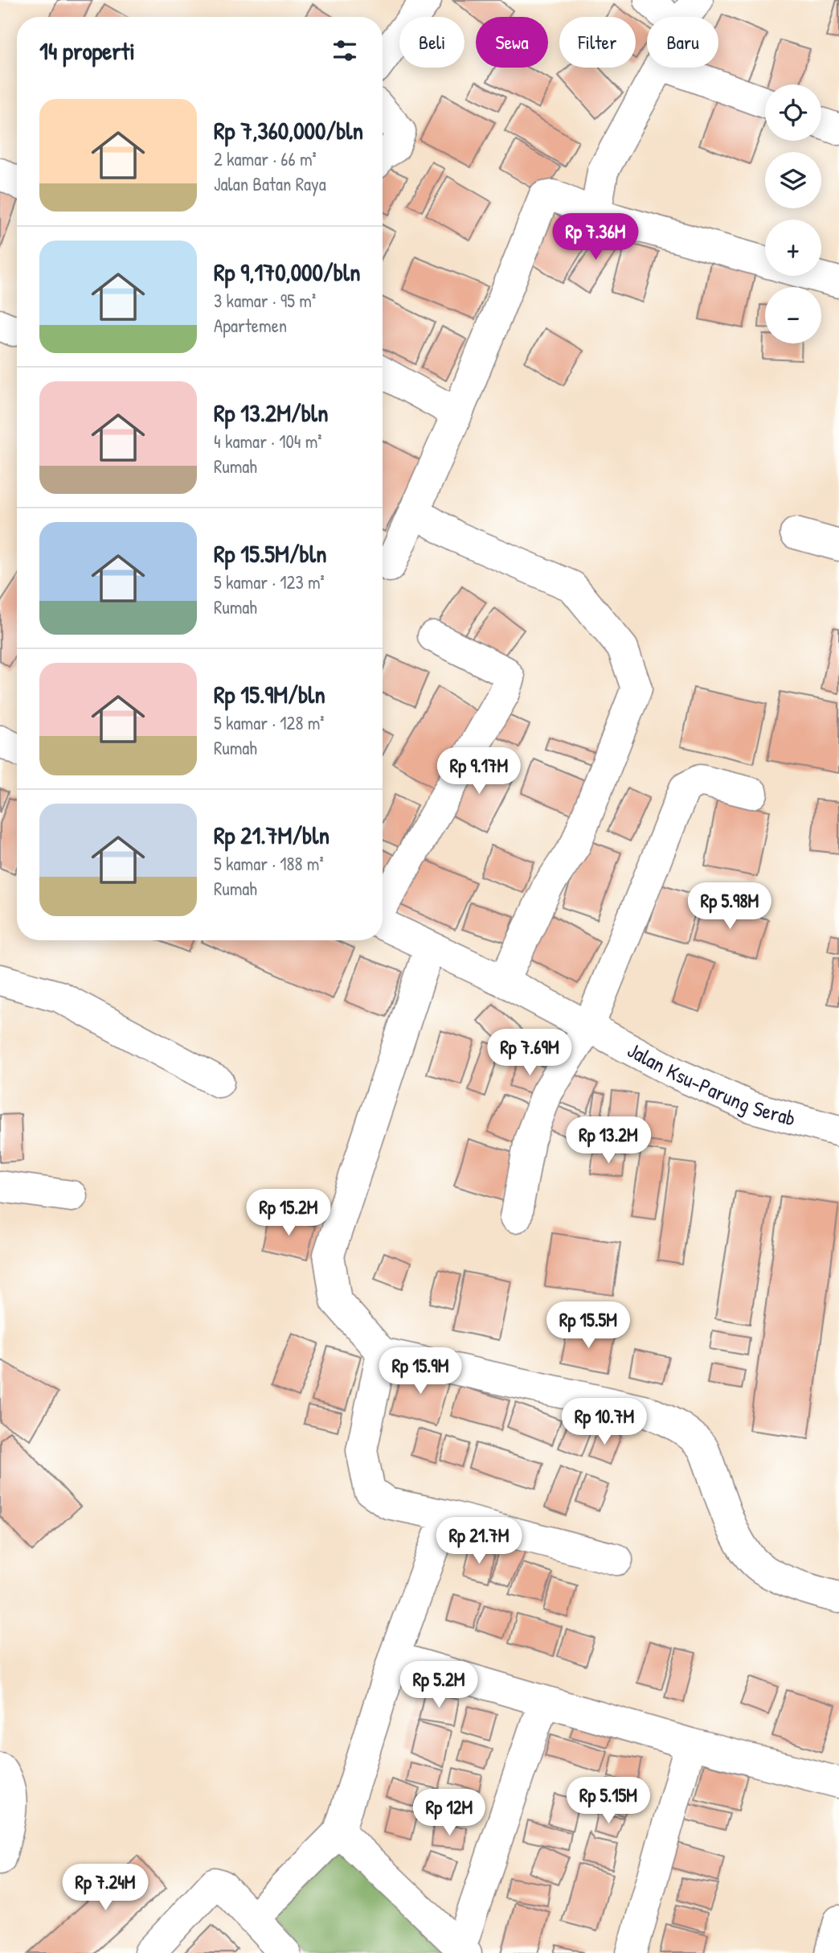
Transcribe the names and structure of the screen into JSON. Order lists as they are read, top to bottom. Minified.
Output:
{"streets":{"street":["Jalan Ksu-Parung Serab"]},"page":{"chip":["Beli","Sewa","Filter","Baru"],"heading":"14 properti","map_buttons":["+","−"],"list":[{"name":"Rp 7,360,000/bln","note":"2 kamar · 66 m² · Jalan Batan Raya"},{"name":"Rp 9,170,000/bln","note":"3 kamar · 95 m² · Apartemen"},{"name":"Rp 13.2M/bln","note":"4 kamar · 104 m² · Rumah"},{"name":"Rp 15.5M/bln","note":"5 kamar · 123 m² · Rumah"},{"name":"Rp 15.9M/bln","note":"5 kamar · 128 m² · Rumah"},{"name":"Rp 21.7M/bln","note":"5 kamar · 188 m² · Rumah"}],"price":["Rp 7.36M","Rp 9.17M","Rp 5.98M","Rp 7.69M","Rp 13.2M","Rp 15.2M","Rp 15.5M","Rp 15.9M","Rp 10.7M","Rp 21.7M","Rp 5.2M","Rp 5.15M","Rp 12M","Rp 7.24M"]}}
